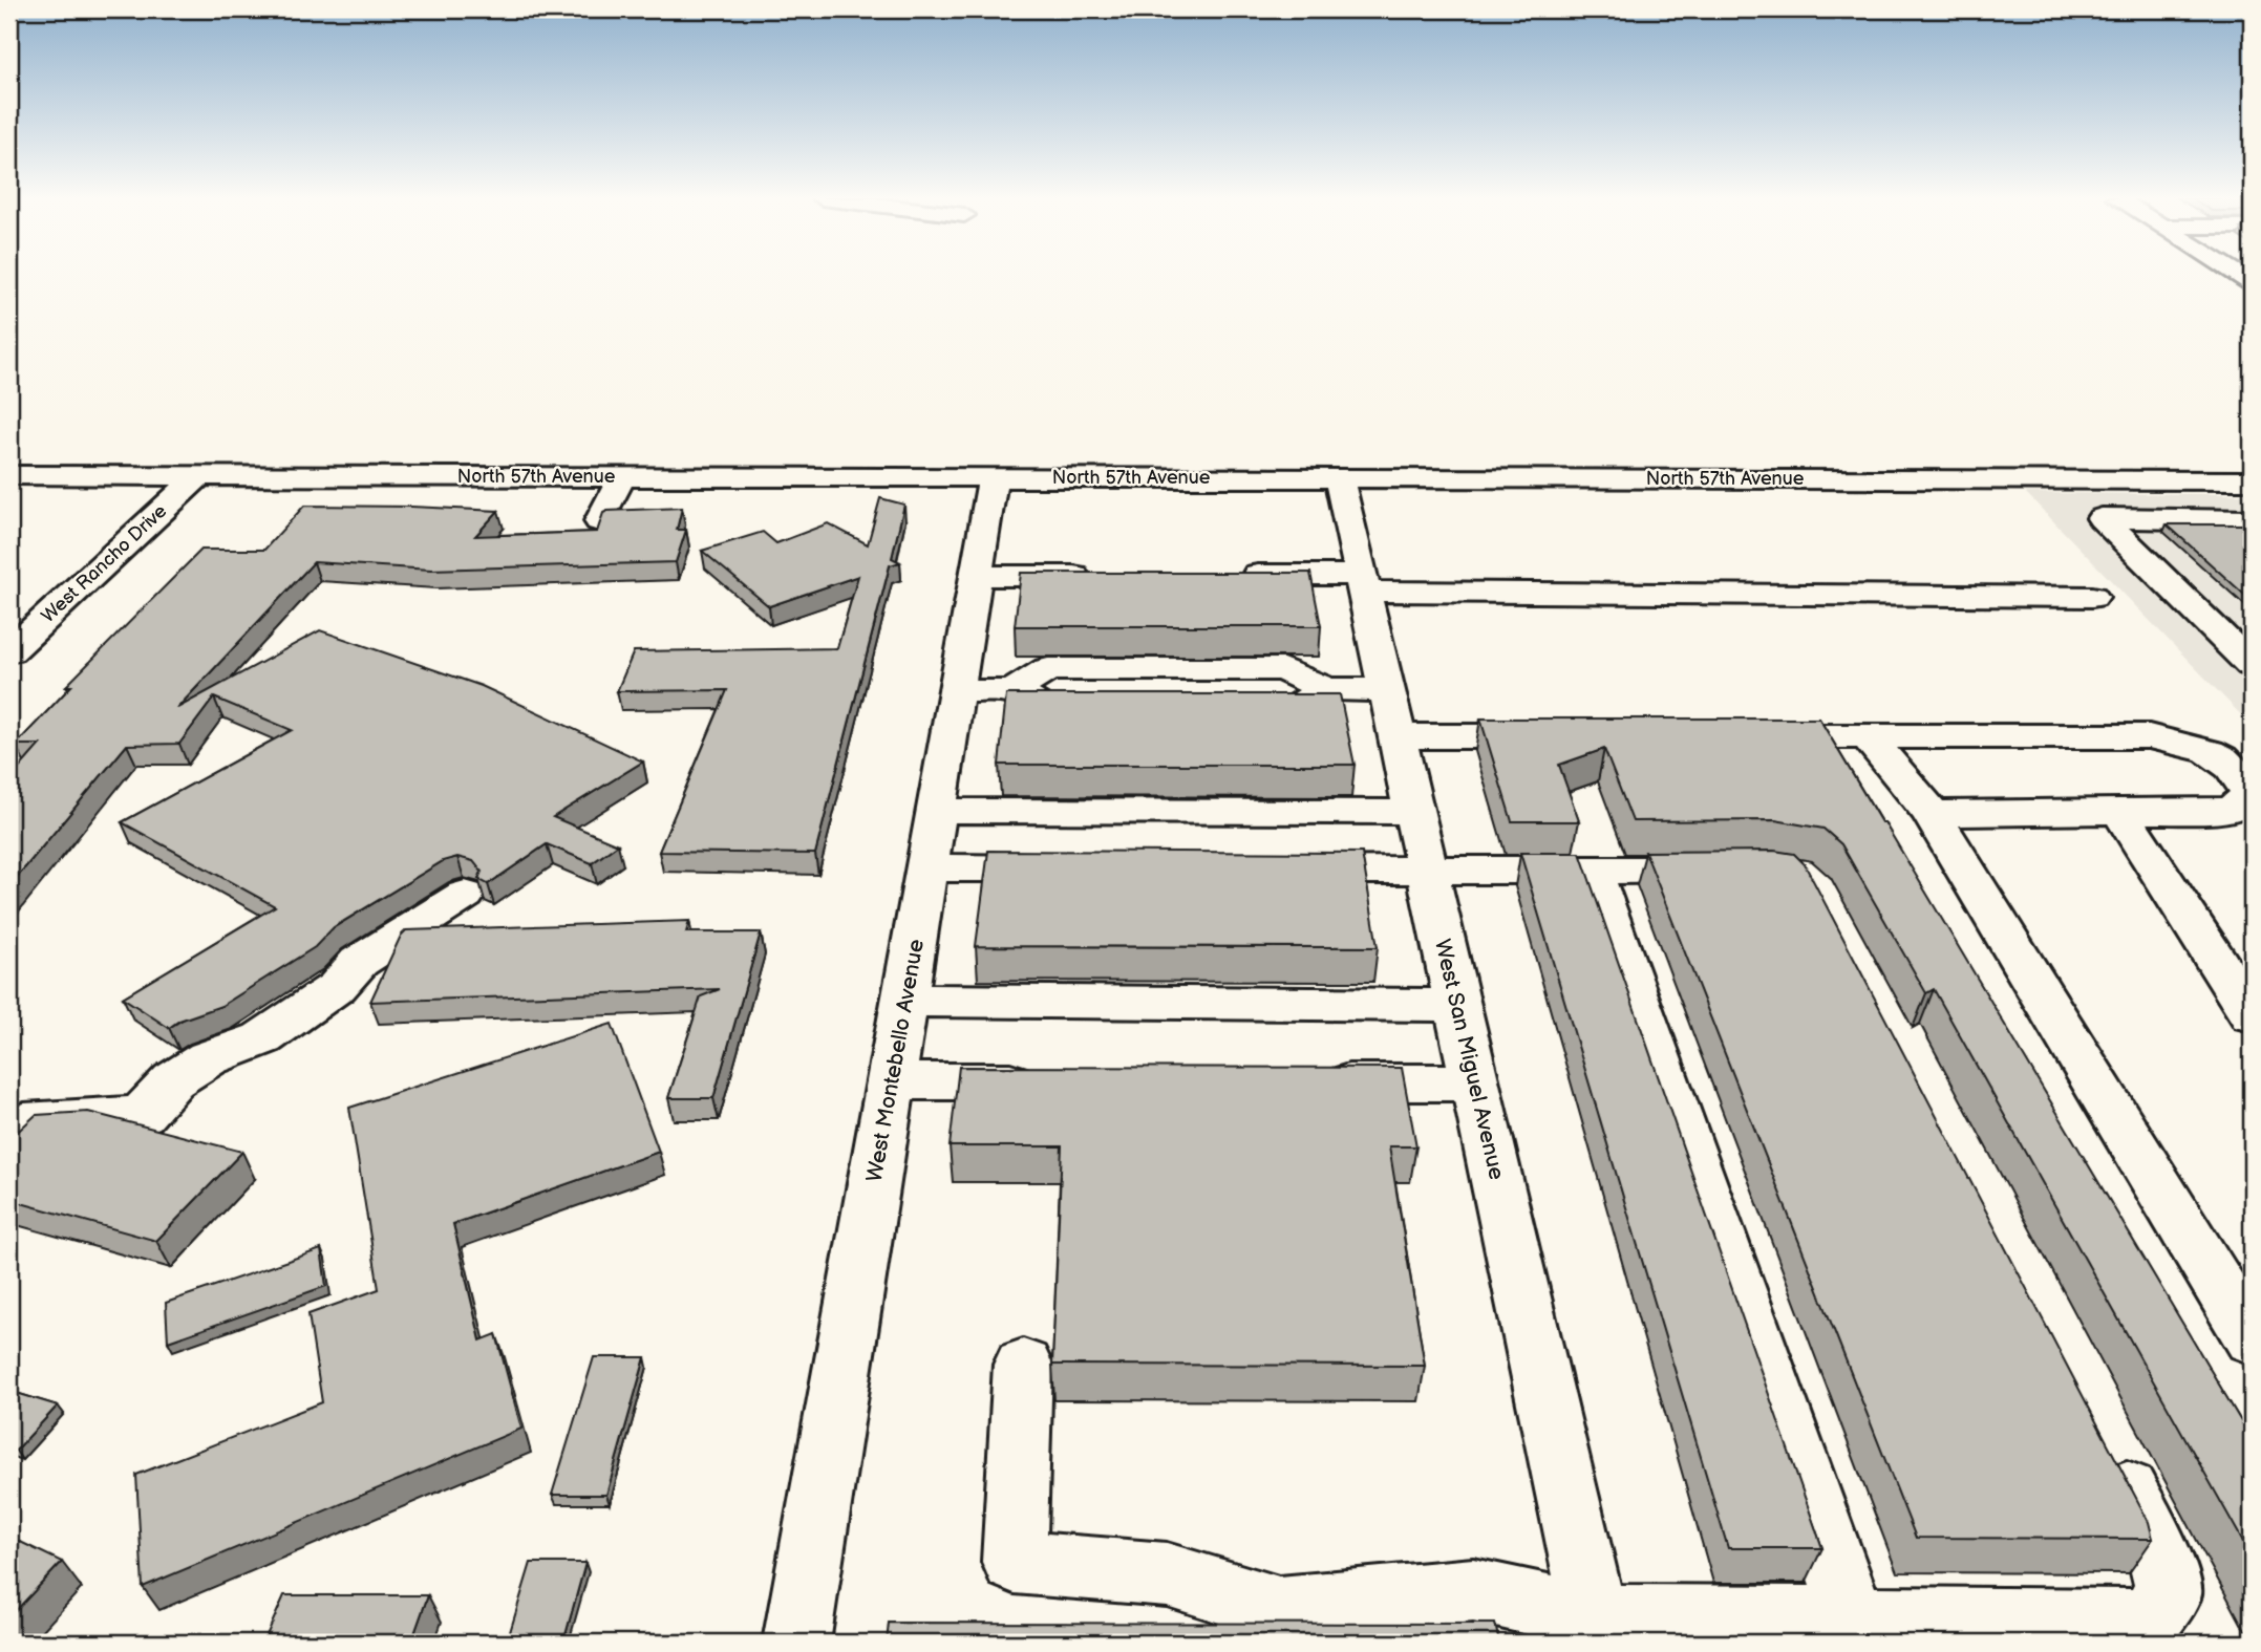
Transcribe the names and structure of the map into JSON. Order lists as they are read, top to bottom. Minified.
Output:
{"streets":{"street":["North 57th Avenue","West Rancho Drive","West San Miguel Avenue","West Montebello Avenue"]},"crossings":[["North 57th Avenue","West Rancho Drive"],["North 57th Avenue","West San Miguel Avenue"],["North 57th Avenue","West Montebello Avenue"]]}
